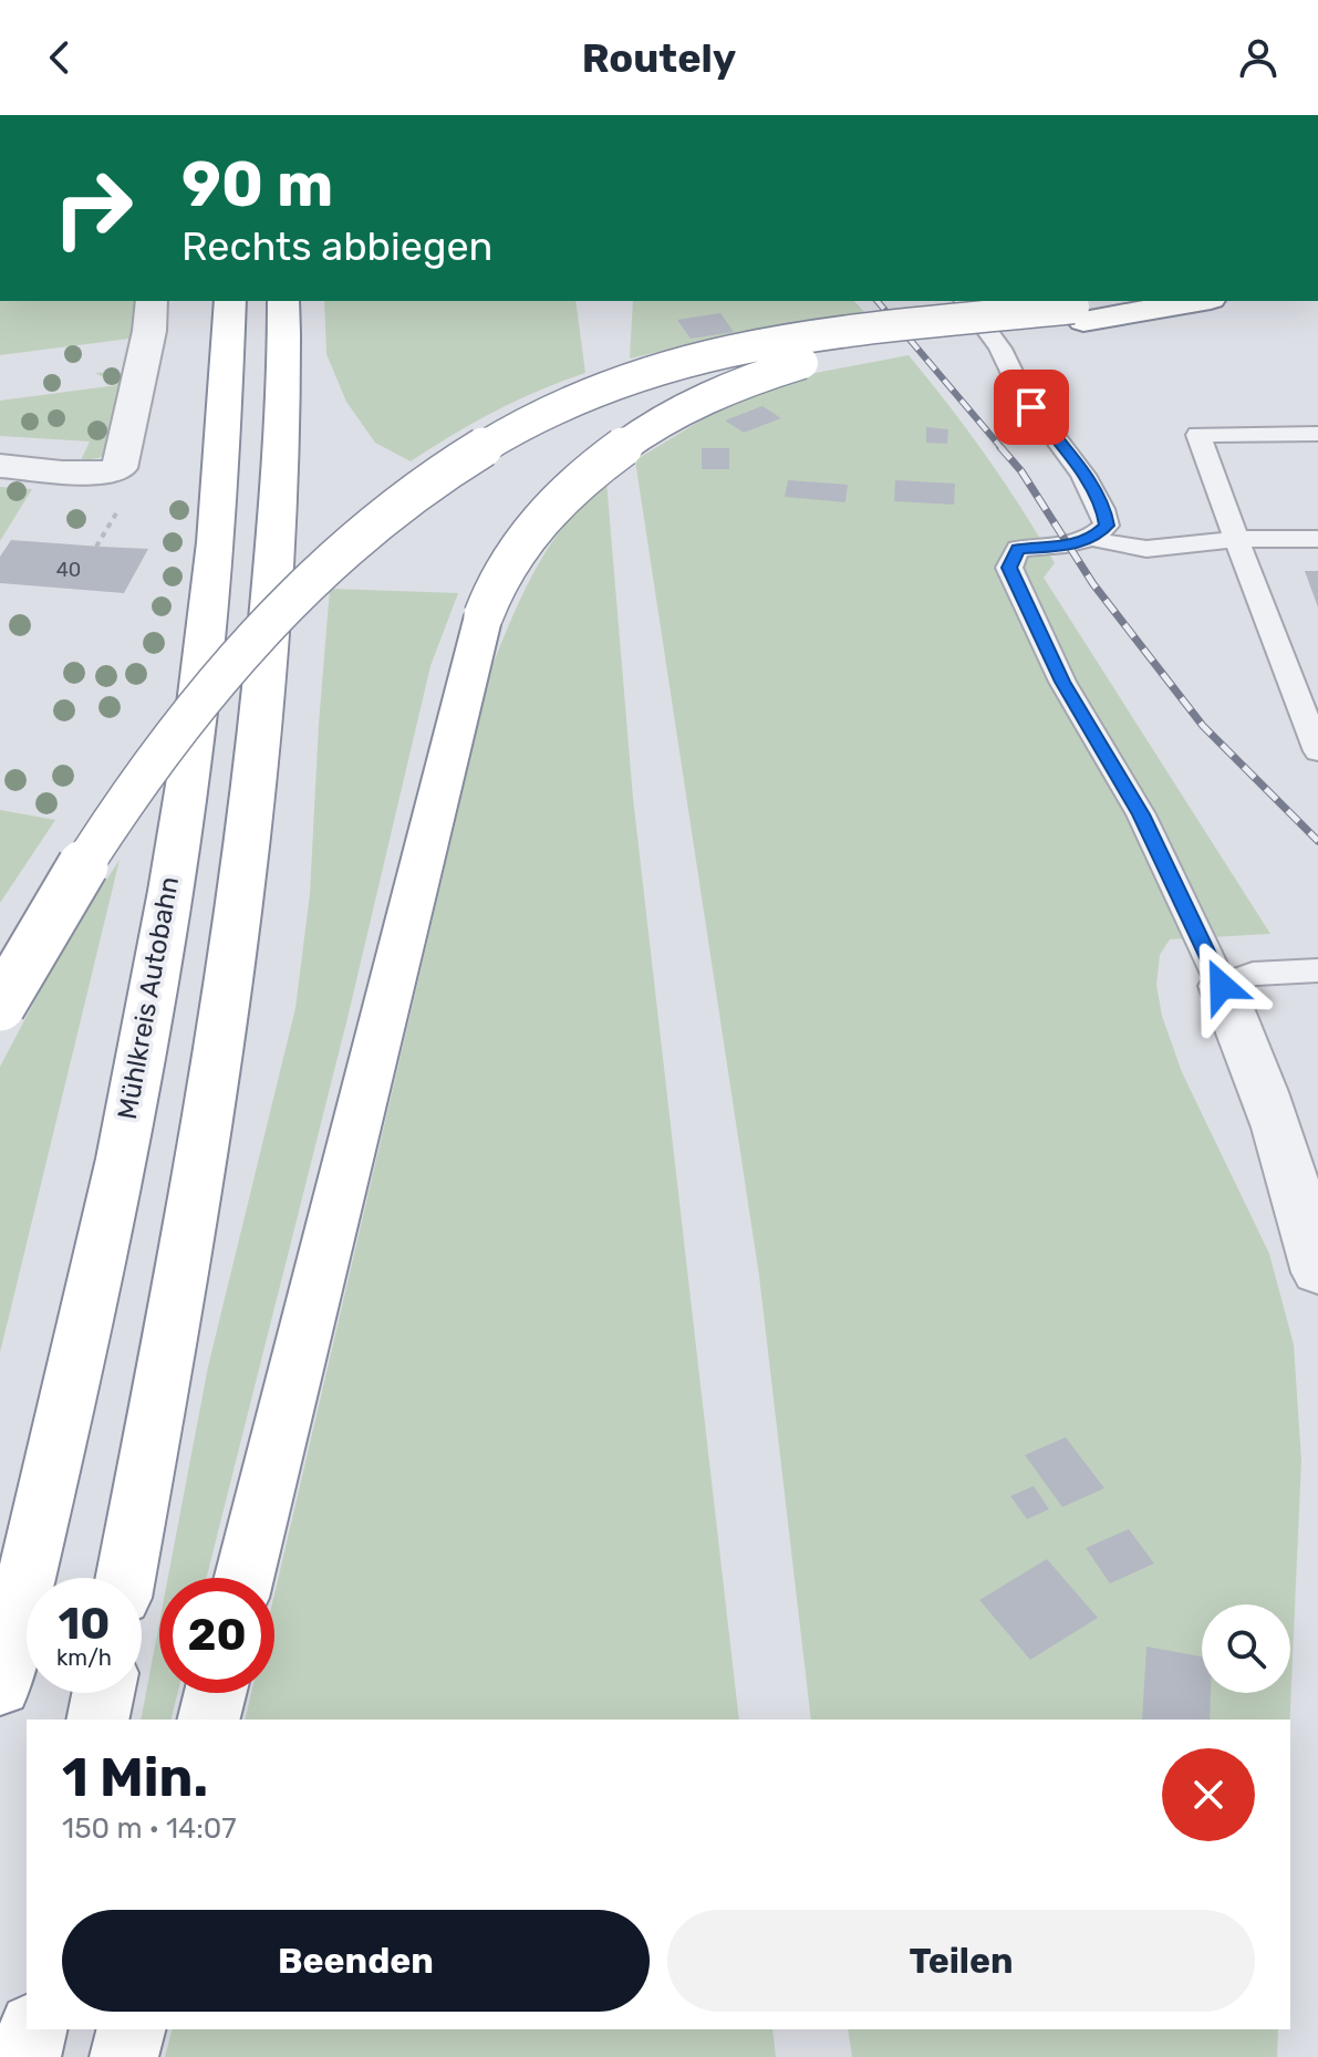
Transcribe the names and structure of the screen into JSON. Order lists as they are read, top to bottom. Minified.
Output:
{"streets":{"highway":["Mühlkreis Autobahn"]},"house_numbers":["40"],"page":{"header":"Routely","turn":["90 m","Rechts abbiegen"],"speed":"10 km/h","limit":"20","heading":["1 Min.","150 m · 14:07"],"buttons":["Beenden","Teilen"]}}
